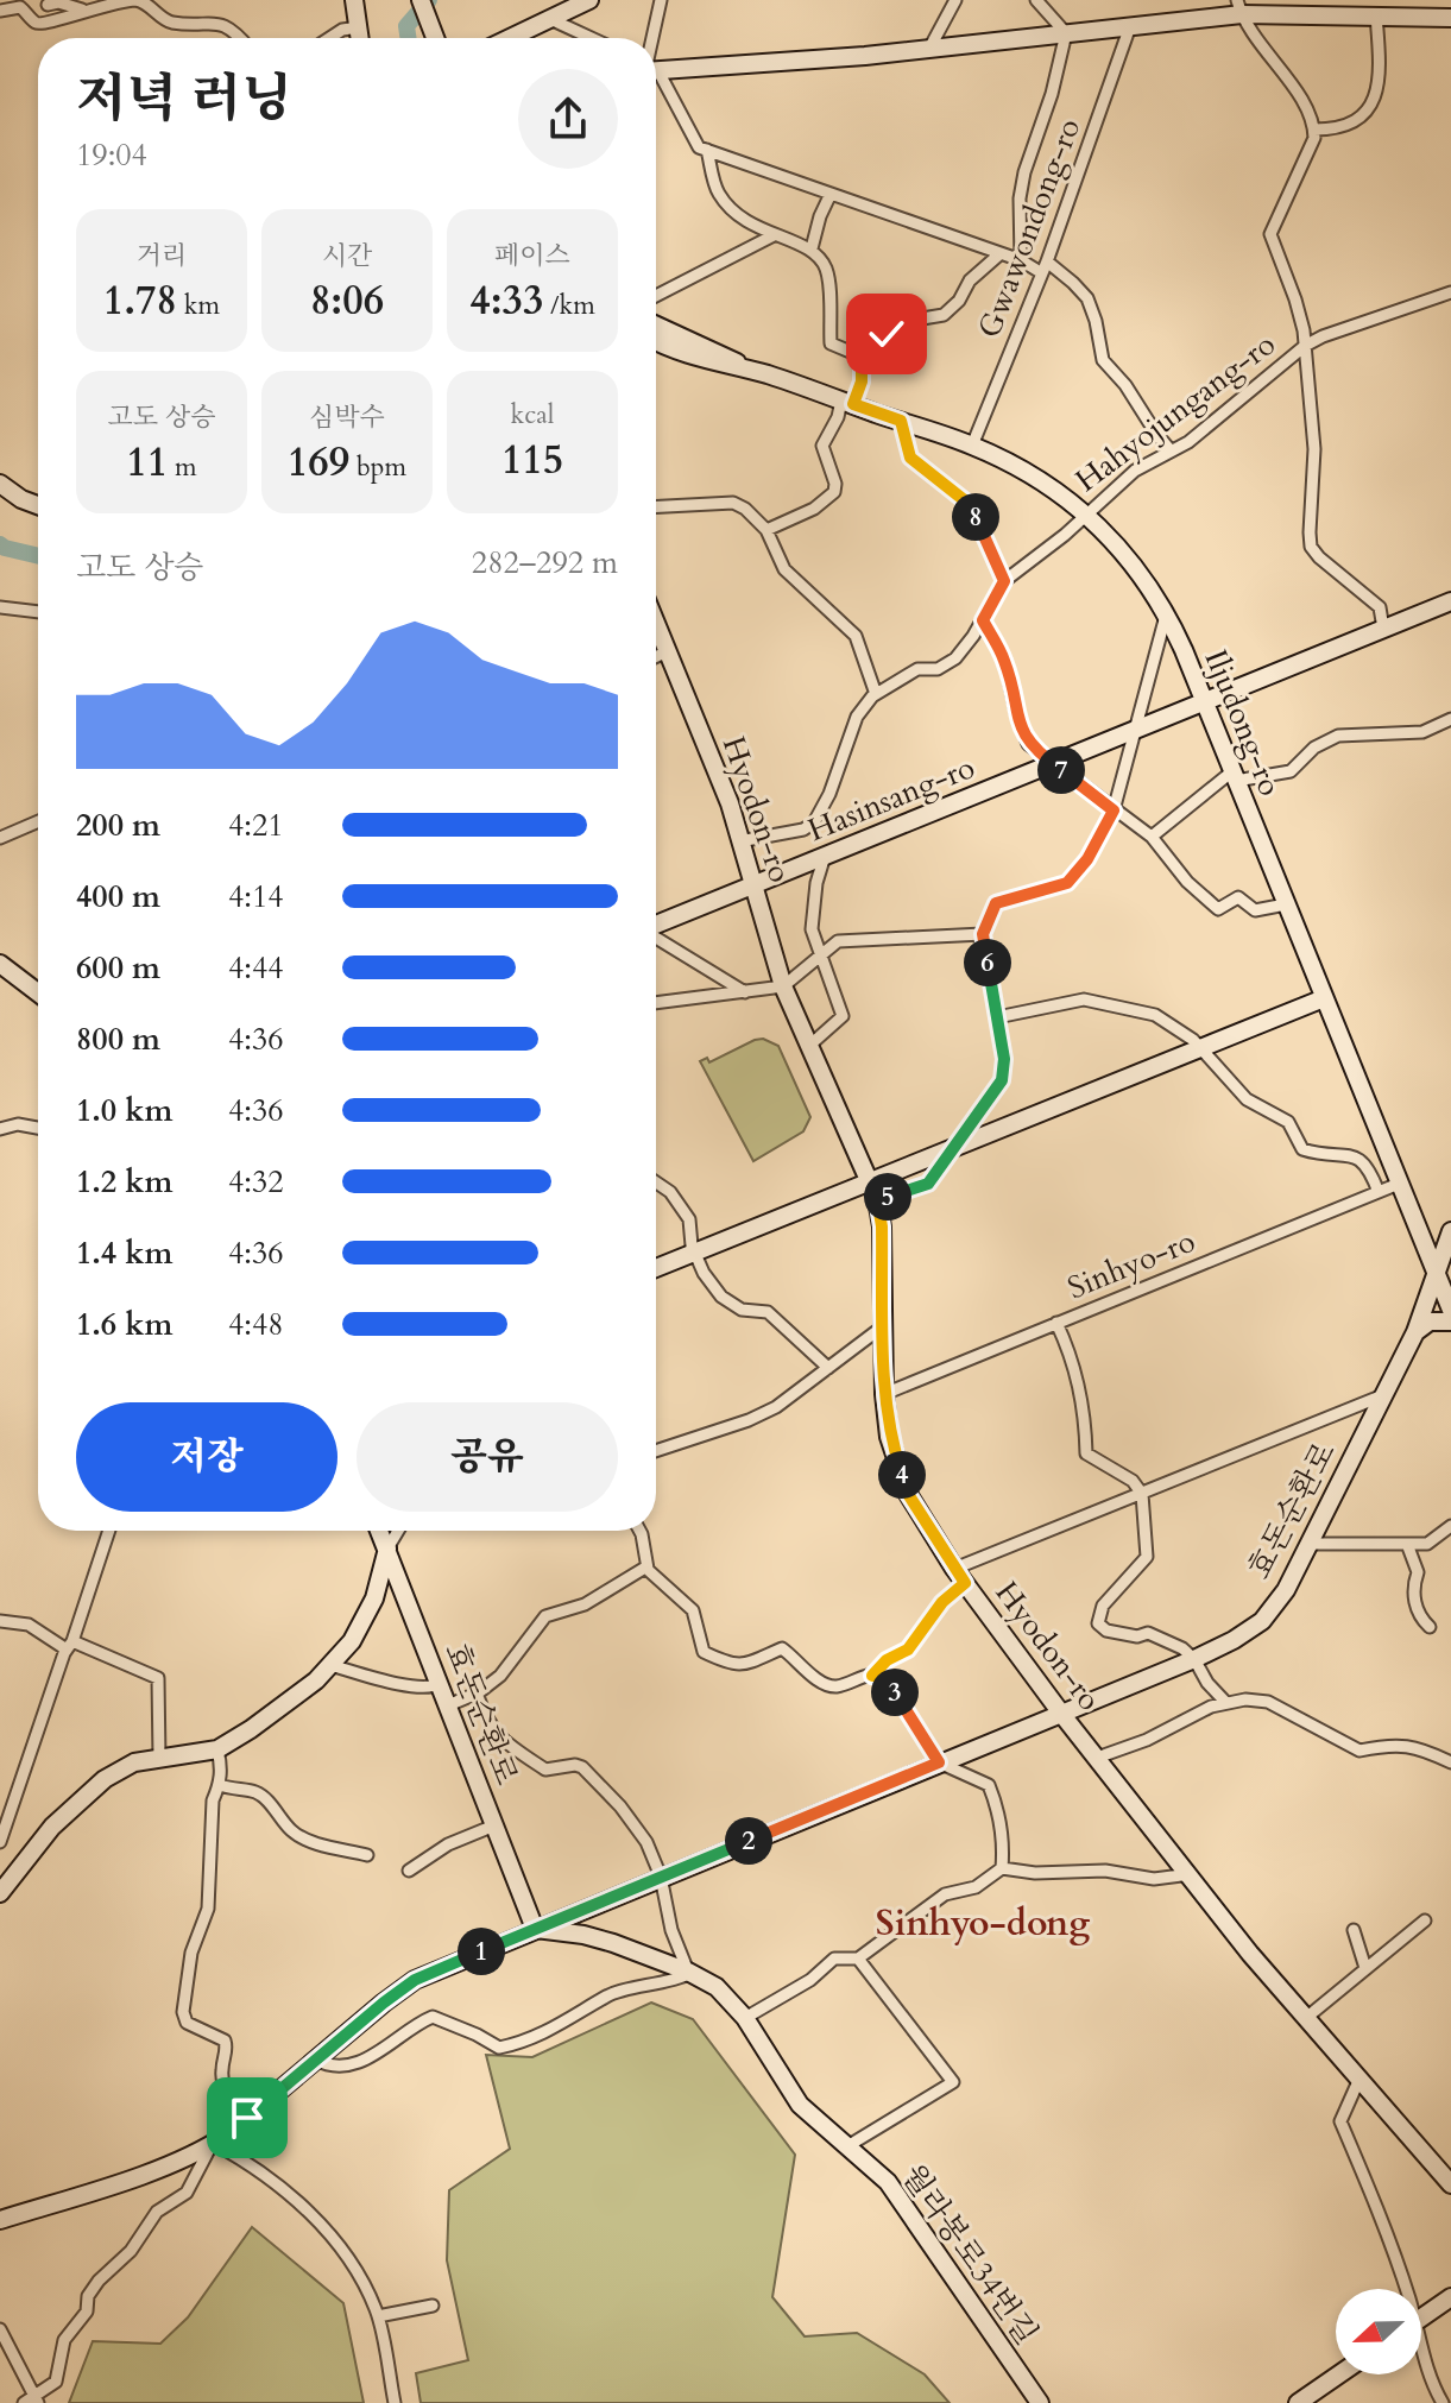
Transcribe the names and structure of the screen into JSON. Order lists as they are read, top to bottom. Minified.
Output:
{"streets":{"street":["Gwawondong-ro","Hahyojungang-ro","Iljudong-ro","Hasinsang-ro","Hyodon-ro","Sinhyo-ro","효돈순환로","월라봉로34번길"]},"crossings":[["Gwawondong-ro","Iljudong-ro"],["Hahyojungang-ro","Iljudong-ro"],["Hahyojungang-ro","Hyodon-ro"],["Iljudong-ro","Hasinsang-ro"],["Iljudong-ro","Sinhyo-ro"],["Iljudong-ro","효돈순환로"],["Hasinsang-ro","Hyodon-ro"],["Hyodon-ro","Sinhyo-ro"],["Hyodon-ro","효돈순환로"],["효돈순환로","월라봉로34번길"]],"districts":["Sinhyo-dong"],"north":"left","page":{"heading":["저녁 러닝","19:04"],"stats":[["거리","1.78 km"],["시간","8:06"],["페이스","4:33 /km"],["고도 상승","11 m"],["심박수","169 bpm"],["kcal","115"]],"pins":["8","7","6","5","4","3","2","1"],"chart":["고도 상승","282–292 m"],"list":[{"name":"200 m","note":"4:21"},{"name":"400 m","note":"4:14"},{"name":"600 m","note":"4:44"},{"name":"800 m","note":"4:36"},{"name":"1.0 km","note":"4:36"},{"name":"1.2 km","note":"4:32"},{"name":"1.4 km","note":"4:36"},{"name":"1.6 km","note":"4:48"}],"buttons":["저장","공유"]}}
